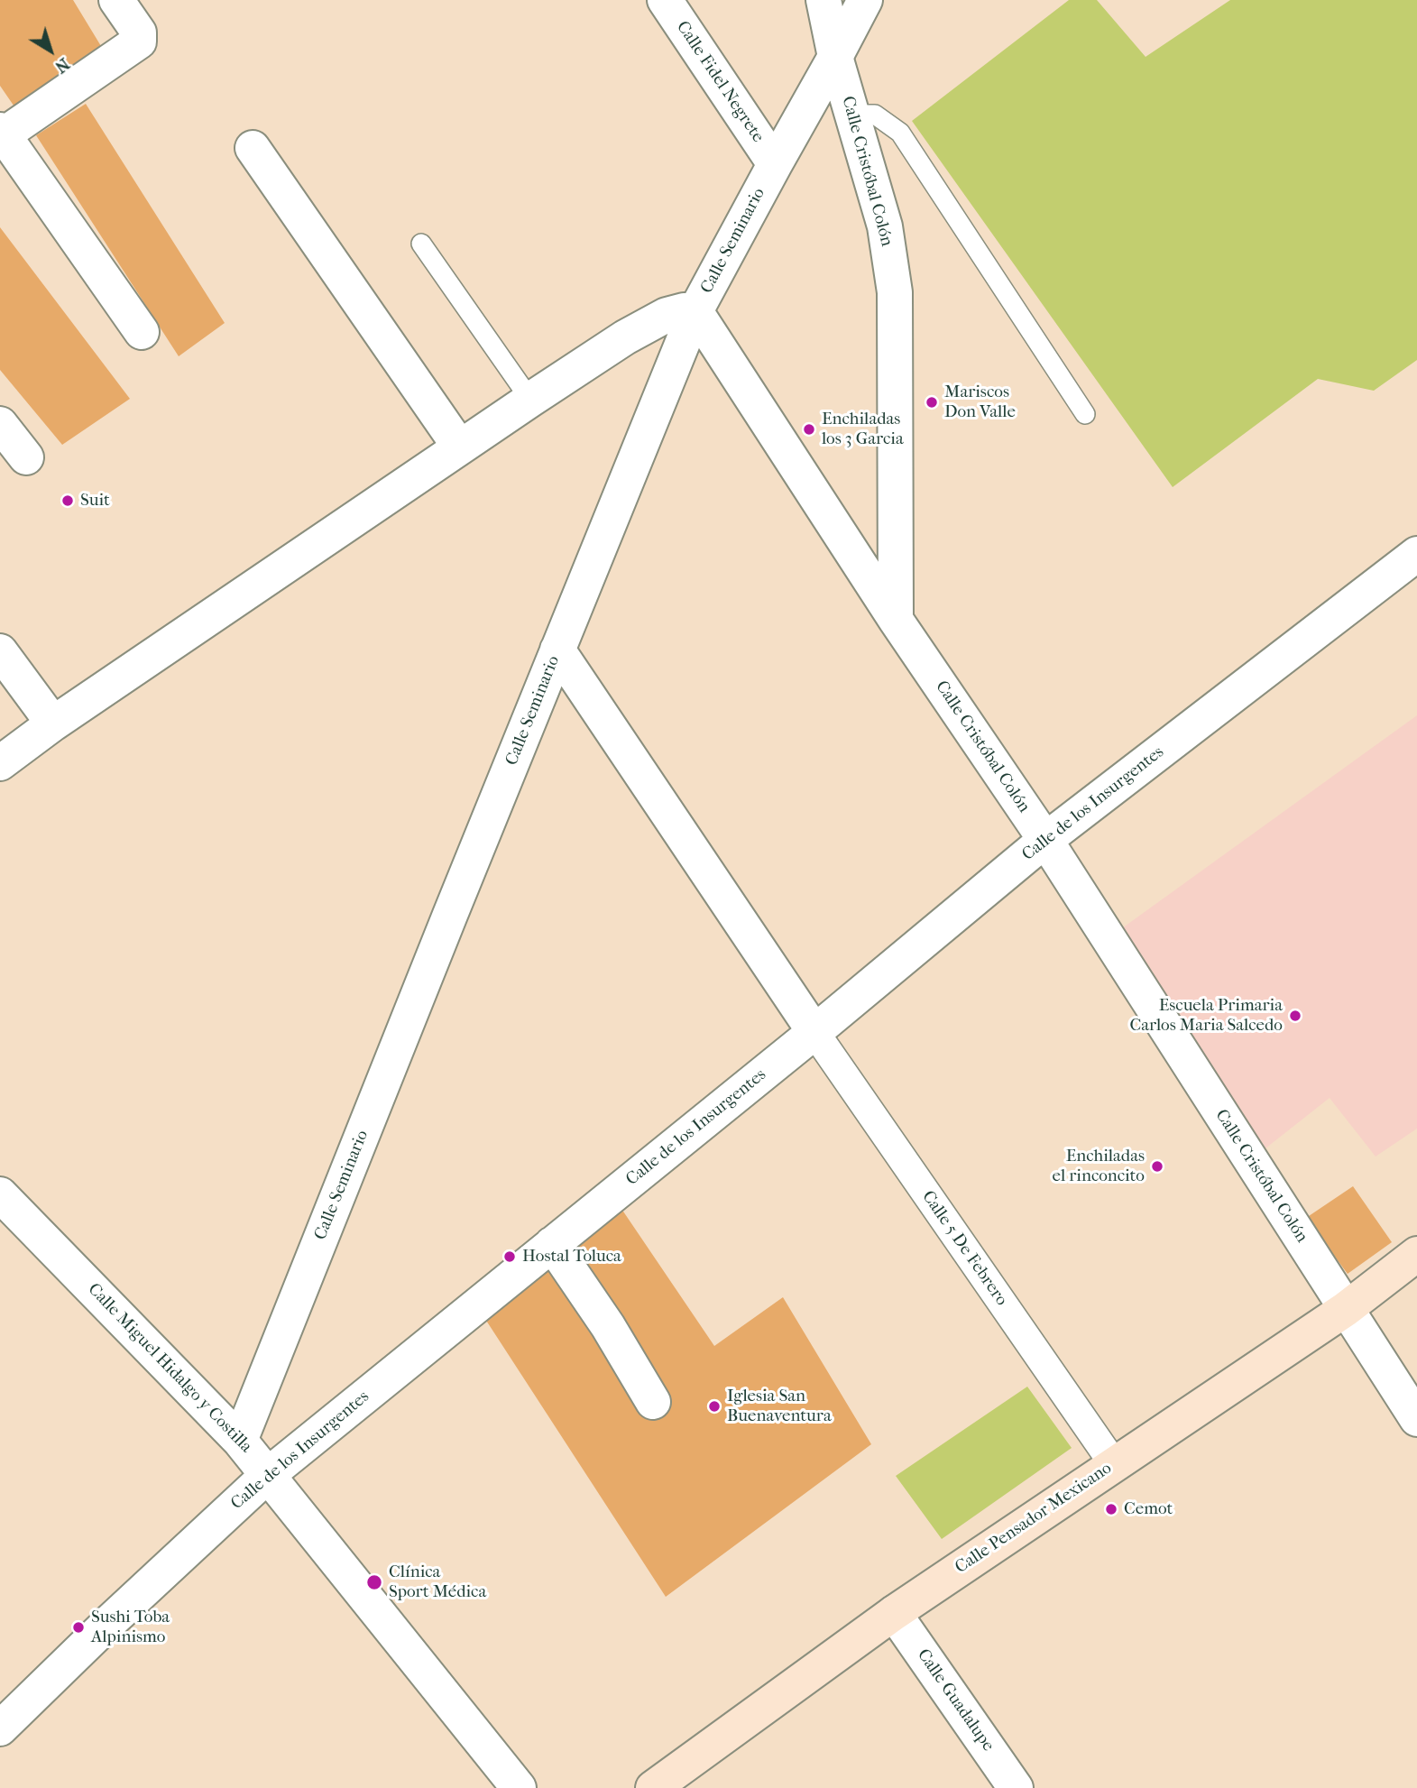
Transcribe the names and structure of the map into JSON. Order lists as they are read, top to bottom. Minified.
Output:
{"streets":{"main road":["Calle Pensador Mexicano"],"street":["Calle Fidel Negrete","Calle Cristóbal Colón","Calle Seminario","Calle de los Insurgentes","Calle 5 De Febrero","Calle Miguel Hidalgo y Costilla","Calle Guadalupe"]},"crossings":[["Calle Fidel Negrete","Calle Seminario"],["Calle Cristóbal Colón","Calle Seminario"],["Calle Cristóbal Colón","Calle de los Insurgentes"],["Calle Cristóbal Colón","Calle Pensador Mexicano"],["Calle Seminario","Calle Miguel Hidalgo y Costilla"],["Calle de los Insurgentes","Calle 5 De Febrero"],["Calle de los Insurgentes","Calle Miguel Hidalgo y Costilla"],["Calle 5 De Febrero","Calle Pensador Mexicano"],["Calle Pensador Mexicano","Calle Guadalupe"]],"places":["Mariscos Don Valle","Enchiladas los 3 Garcia","Suit","Escuela Primaria Carlos Maria Salcedo","Enchiladas el rinconcito","Hostal Toluca","Iglesia San Buenaventura","Cemot","Clínica Sport Médica","Sushi Toba Alpinismo"],"north":"bottom right"}
